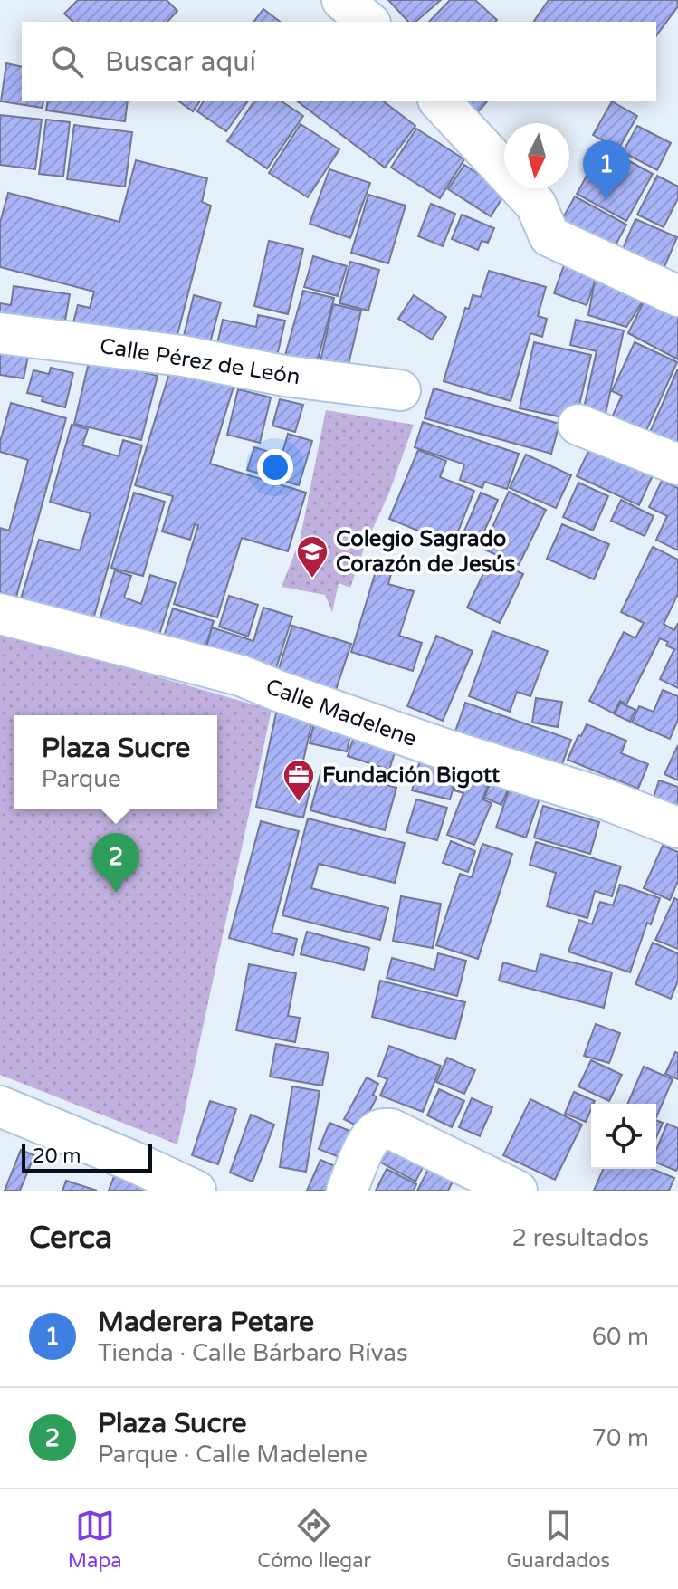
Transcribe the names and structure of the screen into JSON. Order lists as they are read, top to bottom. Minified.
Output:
{"streets":{"street":["Calle Pérez de León","Calle Madelene"]},"places":{"school or university":["Colegio Sagrado Corazón de Jesús"],"office":["Fundación Bigott"]},"scale_bar":"20 m","north":"bottom","page":{"search":"Buscar aquí","pins":["1","2"],"popup":["Plaza Sucre","Parque"],"scale":"20 m","heading":["Cerca","2 resultados"],"list":[{"mark":"1","name":"Maderera Petare","note":"Tienda · Calle Bárbaro Rívas","value":"60 m"},{"mark":"2","name":"Plaza Sucre","note":"Parque · Calle Madelene","value":"70 m"}],"nav":["Mapa","Cómo llegar","Guardados"]}}
